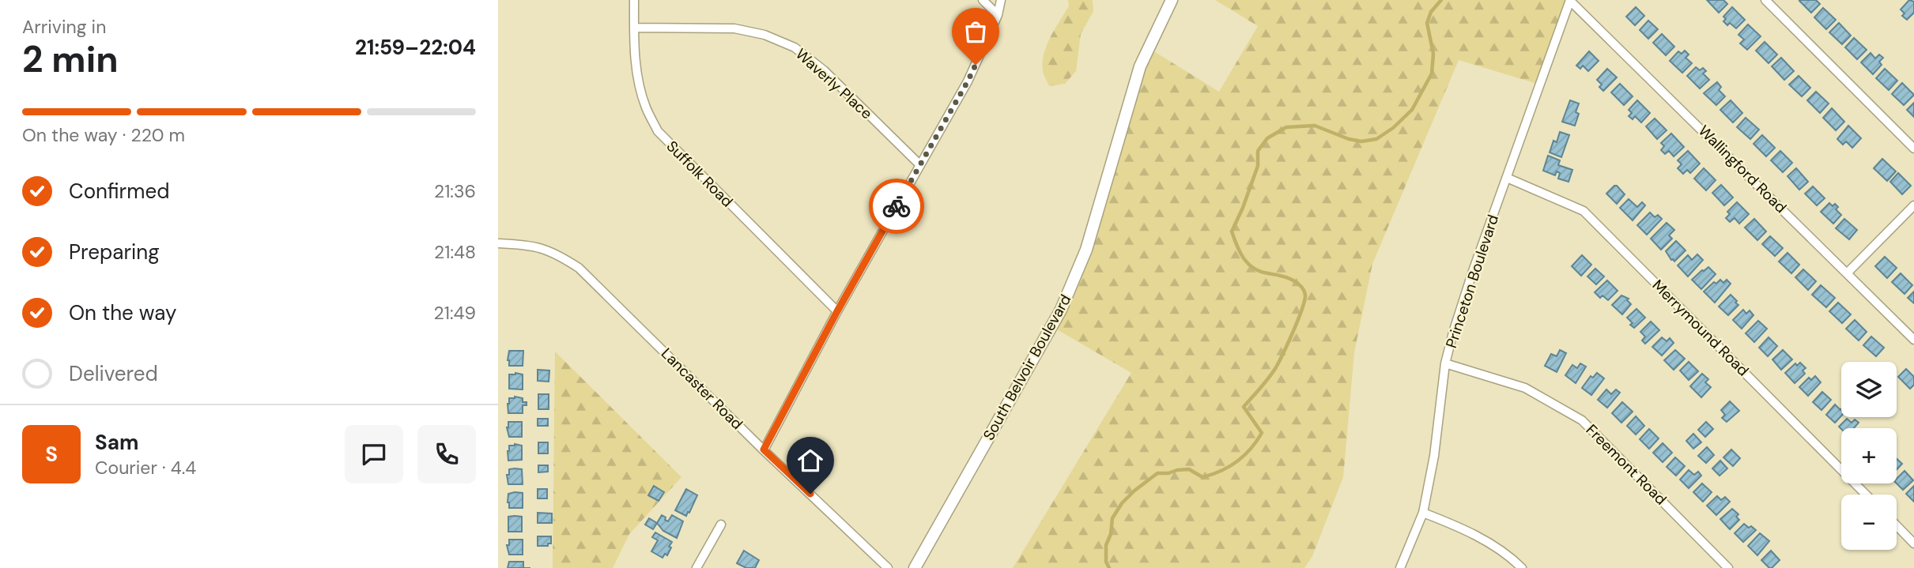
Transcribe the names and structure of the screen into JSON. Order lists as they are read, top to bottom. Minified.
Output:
{"streets":{"street":["Waverly Place","Wallingford Road","Suffolk Road","Princeton Boulevard","Merrymound Road","South Belvoir Boulevard","Lancaster Road","Freemont Road"]},"crossings":[["Waverly Place","Suffolk Road"],["Wallingford Road","Princeton Boulevard"],["Princeton Boulevard","Merrymound Road"],["Princeton Boulevard","Freemont Road"]],"page":{"heading":["2 min","Arriving in","21:59–22:04"],"panel":["Sam","Courier · 4.4"],"bar":"On the way · 220 m","list":[["Confirmed","21:36"],["Preparing","21:48"],["On the way","21:49"],"Delivered"],"map_buttons":["+","−"],"round":"S"}}
